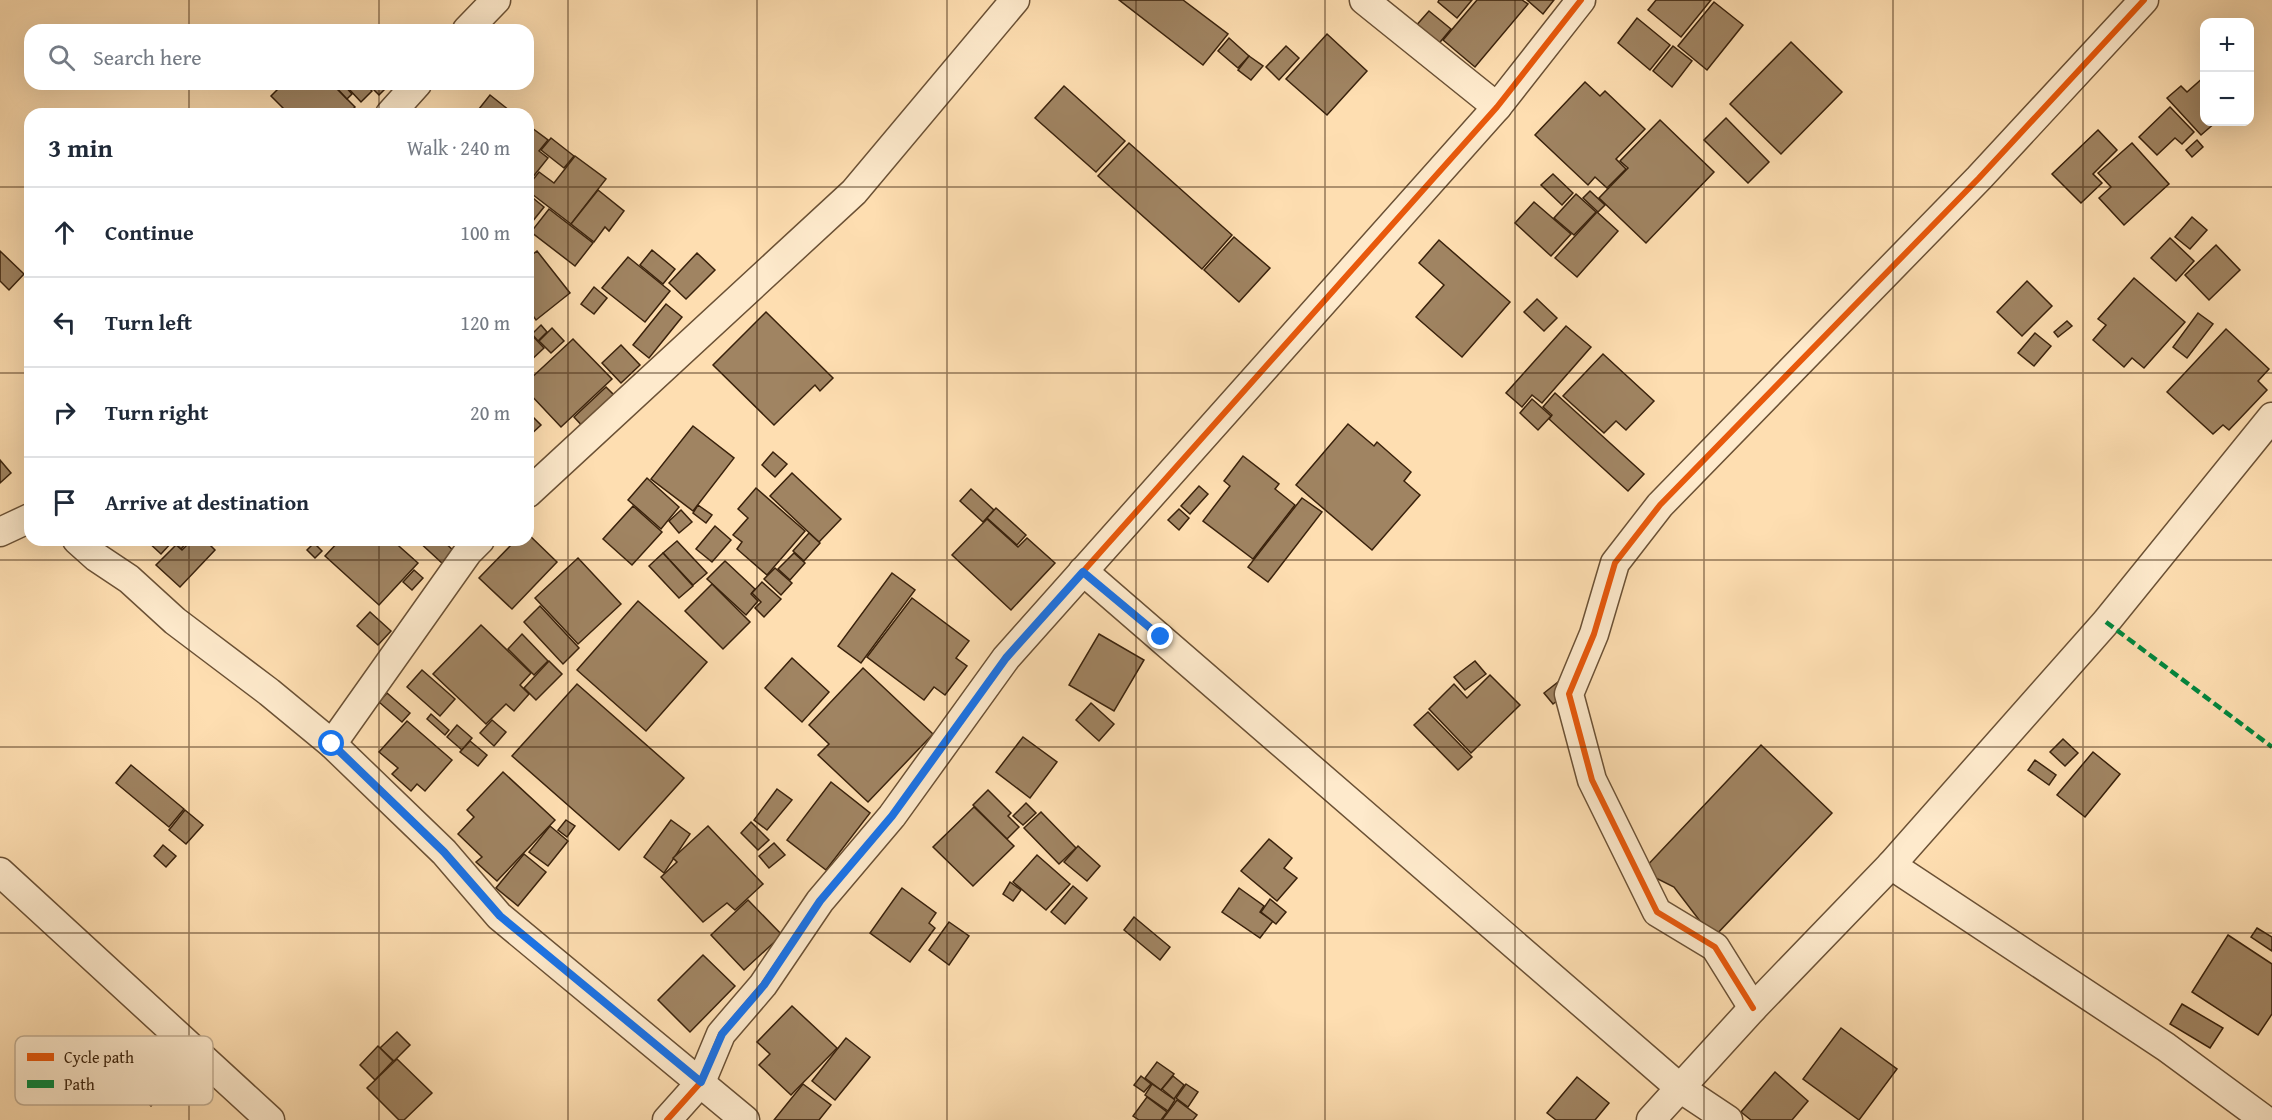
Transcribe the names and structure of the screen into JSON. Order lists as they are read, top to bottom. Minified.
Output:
{"legend":["Cycle path","Path"],"page":{"map_buttons":["+","−"],"search":"Search here","heading":["3 min","Walk · 240 m"],"list":[["Continue","100 m"],["Turn left","120 m"],["Turn right","20 m"],"Arrive at destination"]}}
